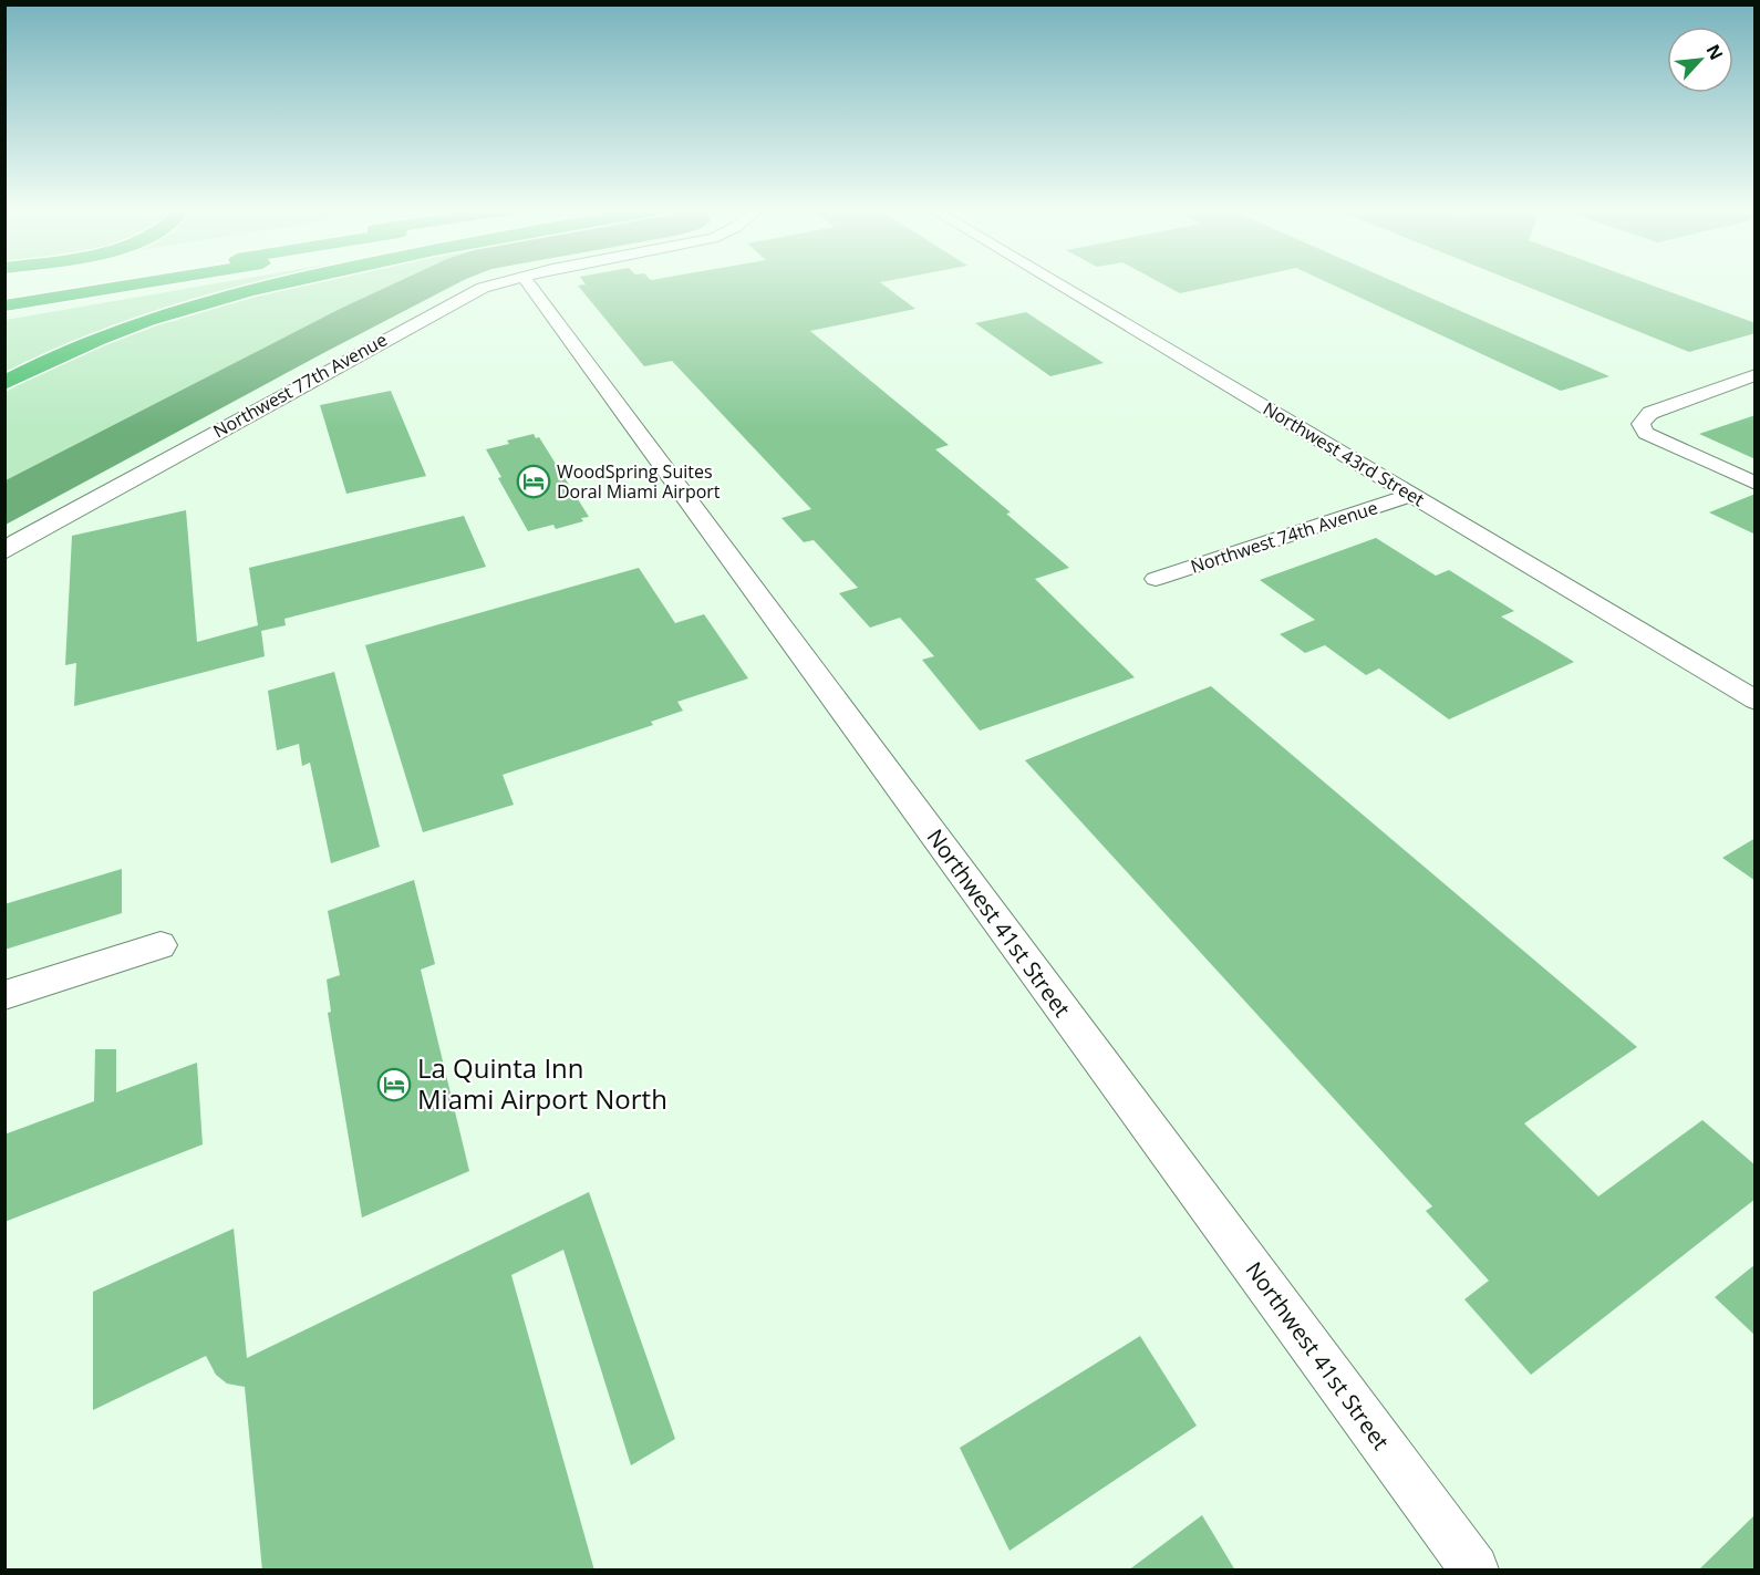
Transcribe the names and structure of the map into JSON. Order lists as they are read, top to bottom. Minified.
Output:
{"streets":{"street":["Northwest 77th Avenue","Northwest 43rd Street","Northwest 74th Avenue","Northwest 41st Street"]},"crossings":[["Northwest 43rd Street","Northwest 74th Avenue"]],"places":{"hotel":["WoodSpring Suites Doral Miami Airport","La Quinta Inn Miami Airport North"]},"north":"top right"}
